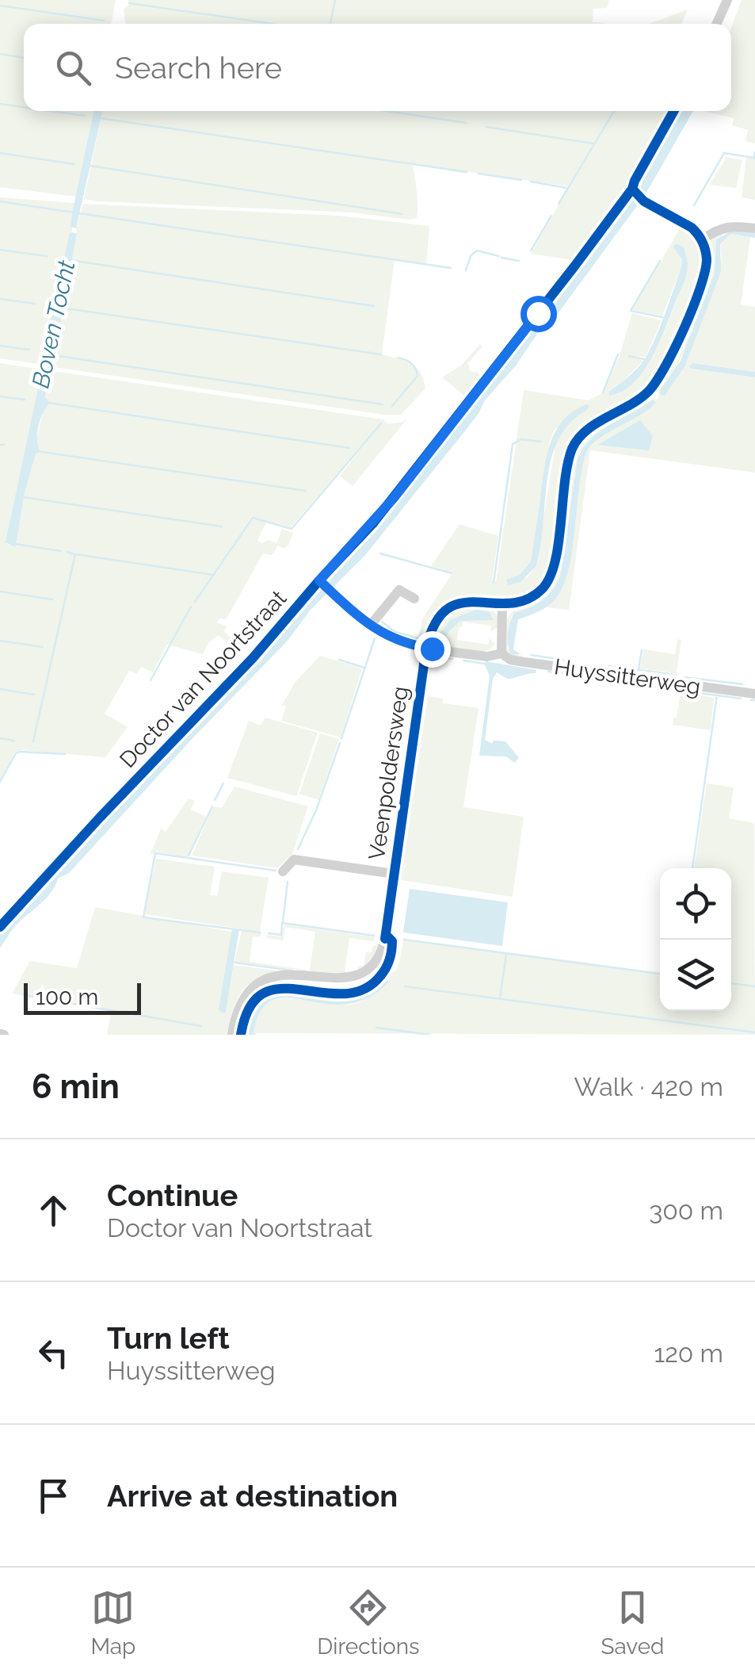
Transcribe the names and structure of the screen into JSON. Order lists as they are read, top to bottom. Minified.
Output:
{"streets":{"street":["Huyssitterweg","Doctor van Noortstraat","Veenpoldersweg"]},"water":["Boven Tocht"],"scale_bar":"100 m","page":{"search":"Search here","scale":"100 m","heading":["6 min","Walk · 420 m"],"list":[["Continue","Doctor van Noortstraat","300 m"],["Turn left","Huyssitterweg","120 m"],"Arrive at destination"],"nav":["Map","Directions","Saved"]}}
